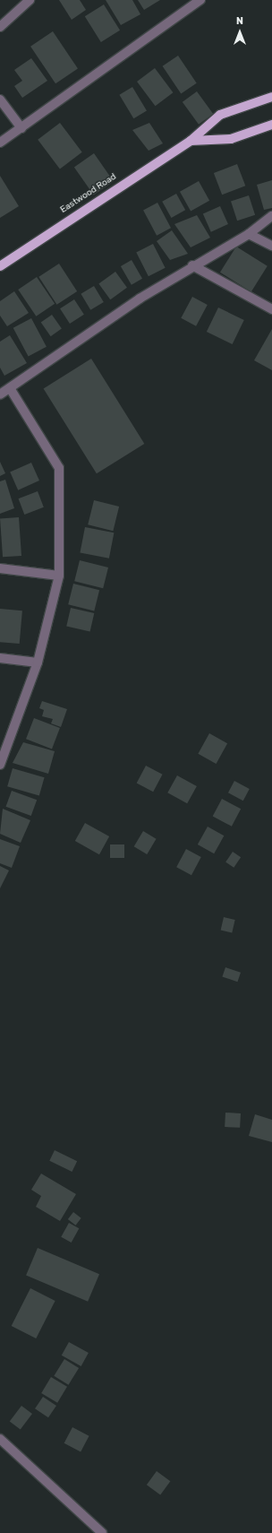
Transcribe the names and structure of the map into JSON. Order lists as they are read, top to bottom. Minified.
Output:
{"streets":{"main road":["Eastwood Road"]},"north":"top"}
